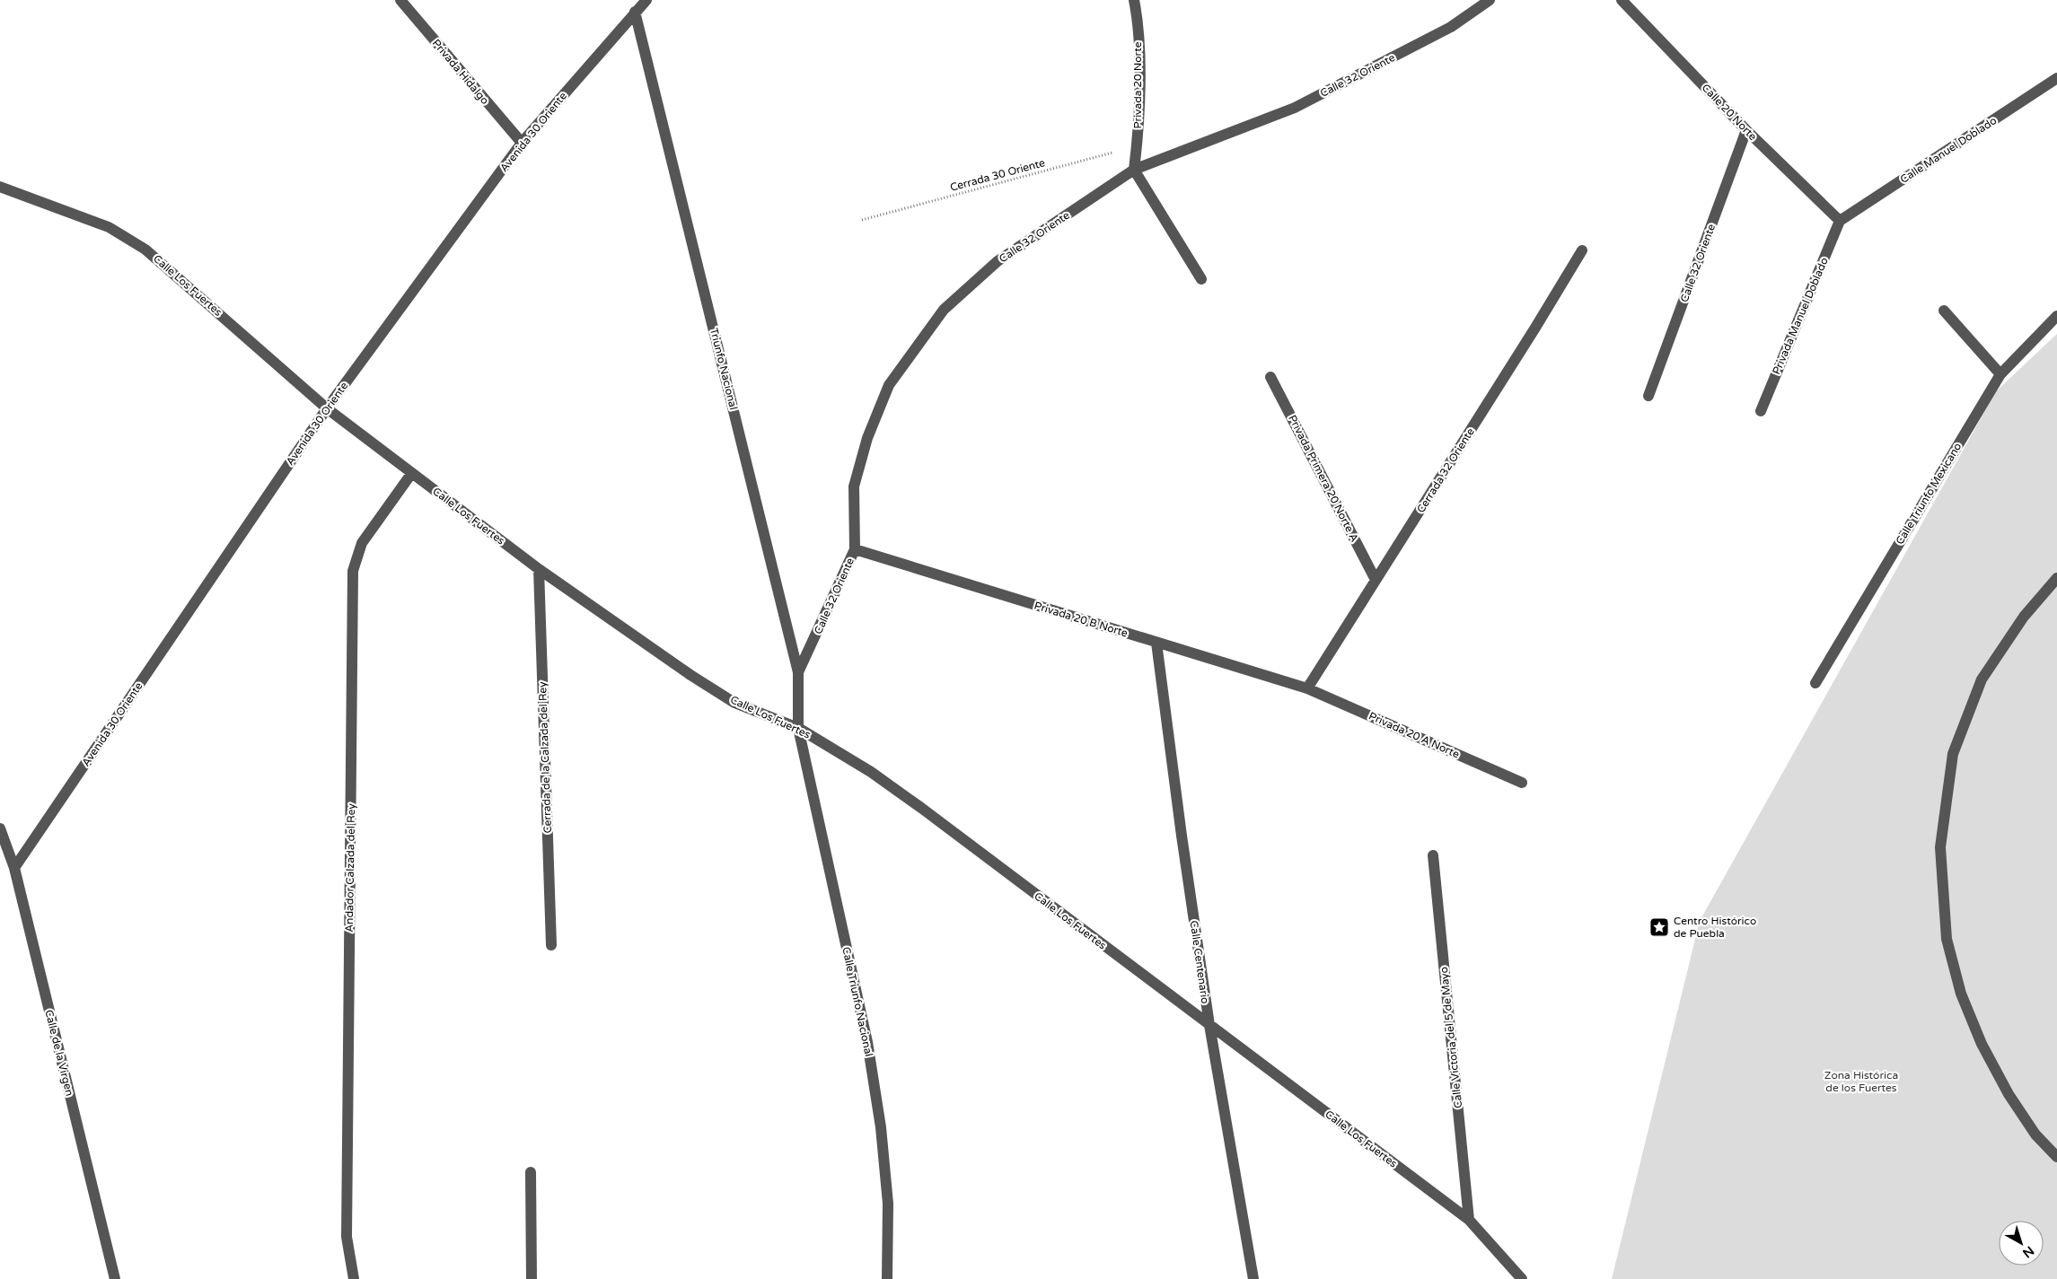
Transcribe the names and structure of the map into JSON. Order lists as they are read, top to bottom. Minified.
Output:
{"streets":{"street":["Privada Hidalgo","Calle 32 Oriente","Privada 20 Norte","Calle 20 Norte","Avenida 30 Oriente","Calle Manuel Doblado","Calle Los Fuertes","Privada Manuel Doblado","Triunfo Nacional","Cerrada 32 Oriente","Privada Primera 20 Norte A","Calle Triunfo Mexicano","Privada 20 B Norte","Privada 20 A Norte","Cerrada de la Calzada del Rey","Andador Calzada del Rey","Calle Centenario","Calle Triunfo Nacional","Calle Victoria del 5 de Mayo","Calle de la Virgen"],"path":["Cerrada 30 Oriente"]},"crossings":[["Privada Hidalgo","Avenida 30 Oriente"],["Calle 32 Oriente","Privada 20 Norte"],["Calle 32 Oriente","Calle 20 Norte"],["Calle 32 Oriente","Triunfo Nacional"],["Calle 32 Oriente","Privada 20 B Norte"],["Privada 20 Norte","Cerrada 30 Oriente"],["Calle 20 Norte","Calle Manuel Doblado"],["Calle 20 Norte","Privada Manuel Doblado"],["Avenida 30 Oriente","Calle Los Fuertes"],["Avenida 30 Oriente","Triunfo Nacional"],["Avenida 30 Oriente","Calle de la Virgen"],["Calle Manuel Doblado","Privada Manuel Doblado"],["Calle Los Fuertes","Triunfo Nacional"],["Calle Los Fuertes","Cerrada de la Calzada del Rey"],["Calle Los Fuertes","Andador Calzada del Rey"],["Calle Los Fuertes","Calle Centenario"],["Calle Los Fuertes","Calle Triunfo Nacional"],["Calle Los Fuertes","Calle Victoria del 5 de Mayo"],["Triunfo Nacional","Calle Triunfo Nacional"],["Cerrada 32 Oriente","Privada Primera 20 Norte A"],["Cerrada 32 Oriente","Privada 20 B Norte"],["Cerrada 32 Oriente","Privada 20 A Norte"],["Privada 20 B Norte","Privada 20 A Norte"],["Privada 20 B Norte","Calle Centenario"]],"parks":["Zona Histórica de los Fuertes"],"places":{"place":["Centro Histórico de Puebla"]},"north":"bottom right"}
